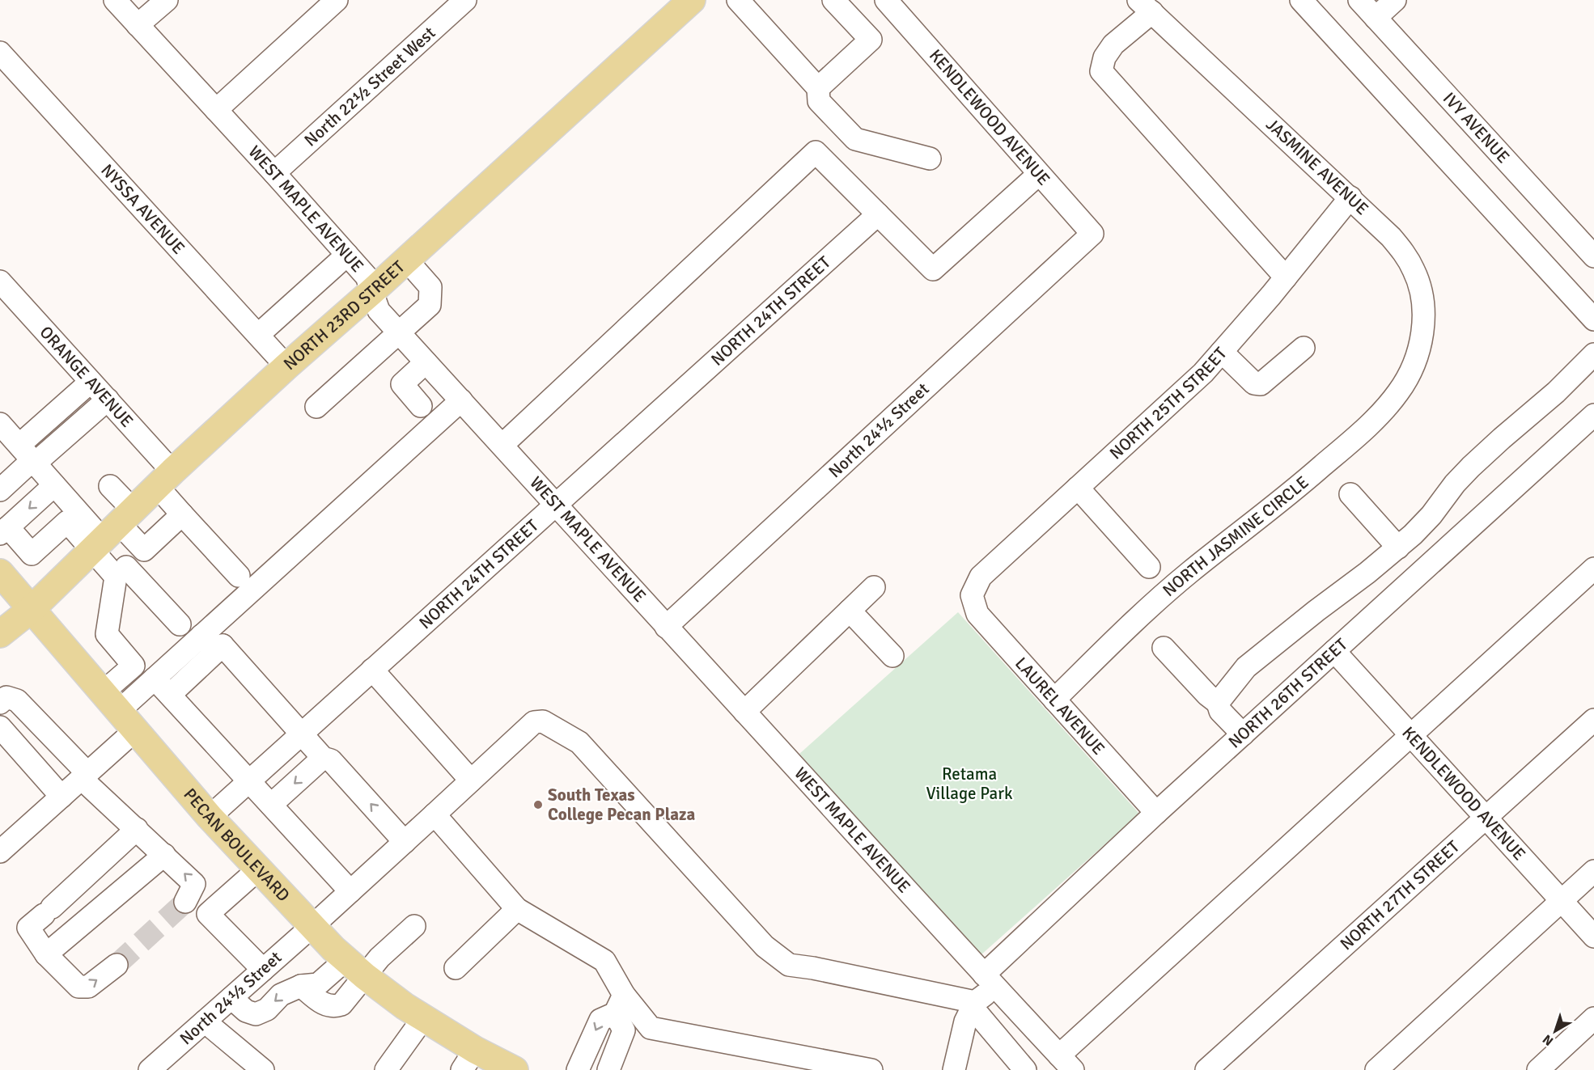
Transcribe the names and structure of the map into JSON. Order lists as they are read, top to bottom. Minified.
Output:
{"streets":{"main road":["NORTH 23RD STREET","PECAN BOULEVARD"],"street":["North 22½ Street West","KENDLEWOOD AVENUE","IVY AVENUE","JASMINE AVENUE","WEST MAPLE AVENUE","NYSSA AVENUE","NORTH 24TH STREET","ORANGE AVENUE","NORTH 25TH STREET","North 24½ Street","NORTH JASMINE CIRCLE","NORTH 26TH STREET","LAUREL AVENUE","NORTH 27TH STREET"]},"crossings":[["North 22½ Street West","WEST MAPLE AVENUE"],["KENDLEWOOD AVENUE","North 24½ Street"],["KENDLEWOOD AVENUE","NORTH 26TH STREET"],["KENDLEWOOD AVENUE","NORTH 27TH STREET"],["JASMINE AVENUE","NORTH 25TH STREET"],["JASMINE AVENUE","NORTH JASMINE CIRCLE"],["WEST MAPLE AVENUE","NORTH 24TH STREET"],["WEST MAPLE AVENUE","NORTH 23RD STREET"],["WEST MAPLE AVENUE","North 24½ Street"],["WEST MAPLE AVENUE","NORTH 26TH STREET"],["NYSSA AVENUE","NORTH 23RD STREET"],["NORTH 24TH STREET","PECAN BOULEVARD"],["NORTH 23RD STREET","ORANGE AVENUE"],["NORTH 23RD STREET","PECAN BOULEVARD"],["NORTH 25TH STREET","LAUREL AVENUE"],["North 24½ Street","NORTH 26TH STREET"],["North 24½ Street","PECAN BOULEVARD"],["NORTH JASMINE CIRCLE","LAUREL AVENUE"],["NORTH 26TH STREET","LAUREL AVENUE"]],"parks":["Retama Village Park"],"places":["South Texas College Pecan Plaza"],"north":"bottom left"}
